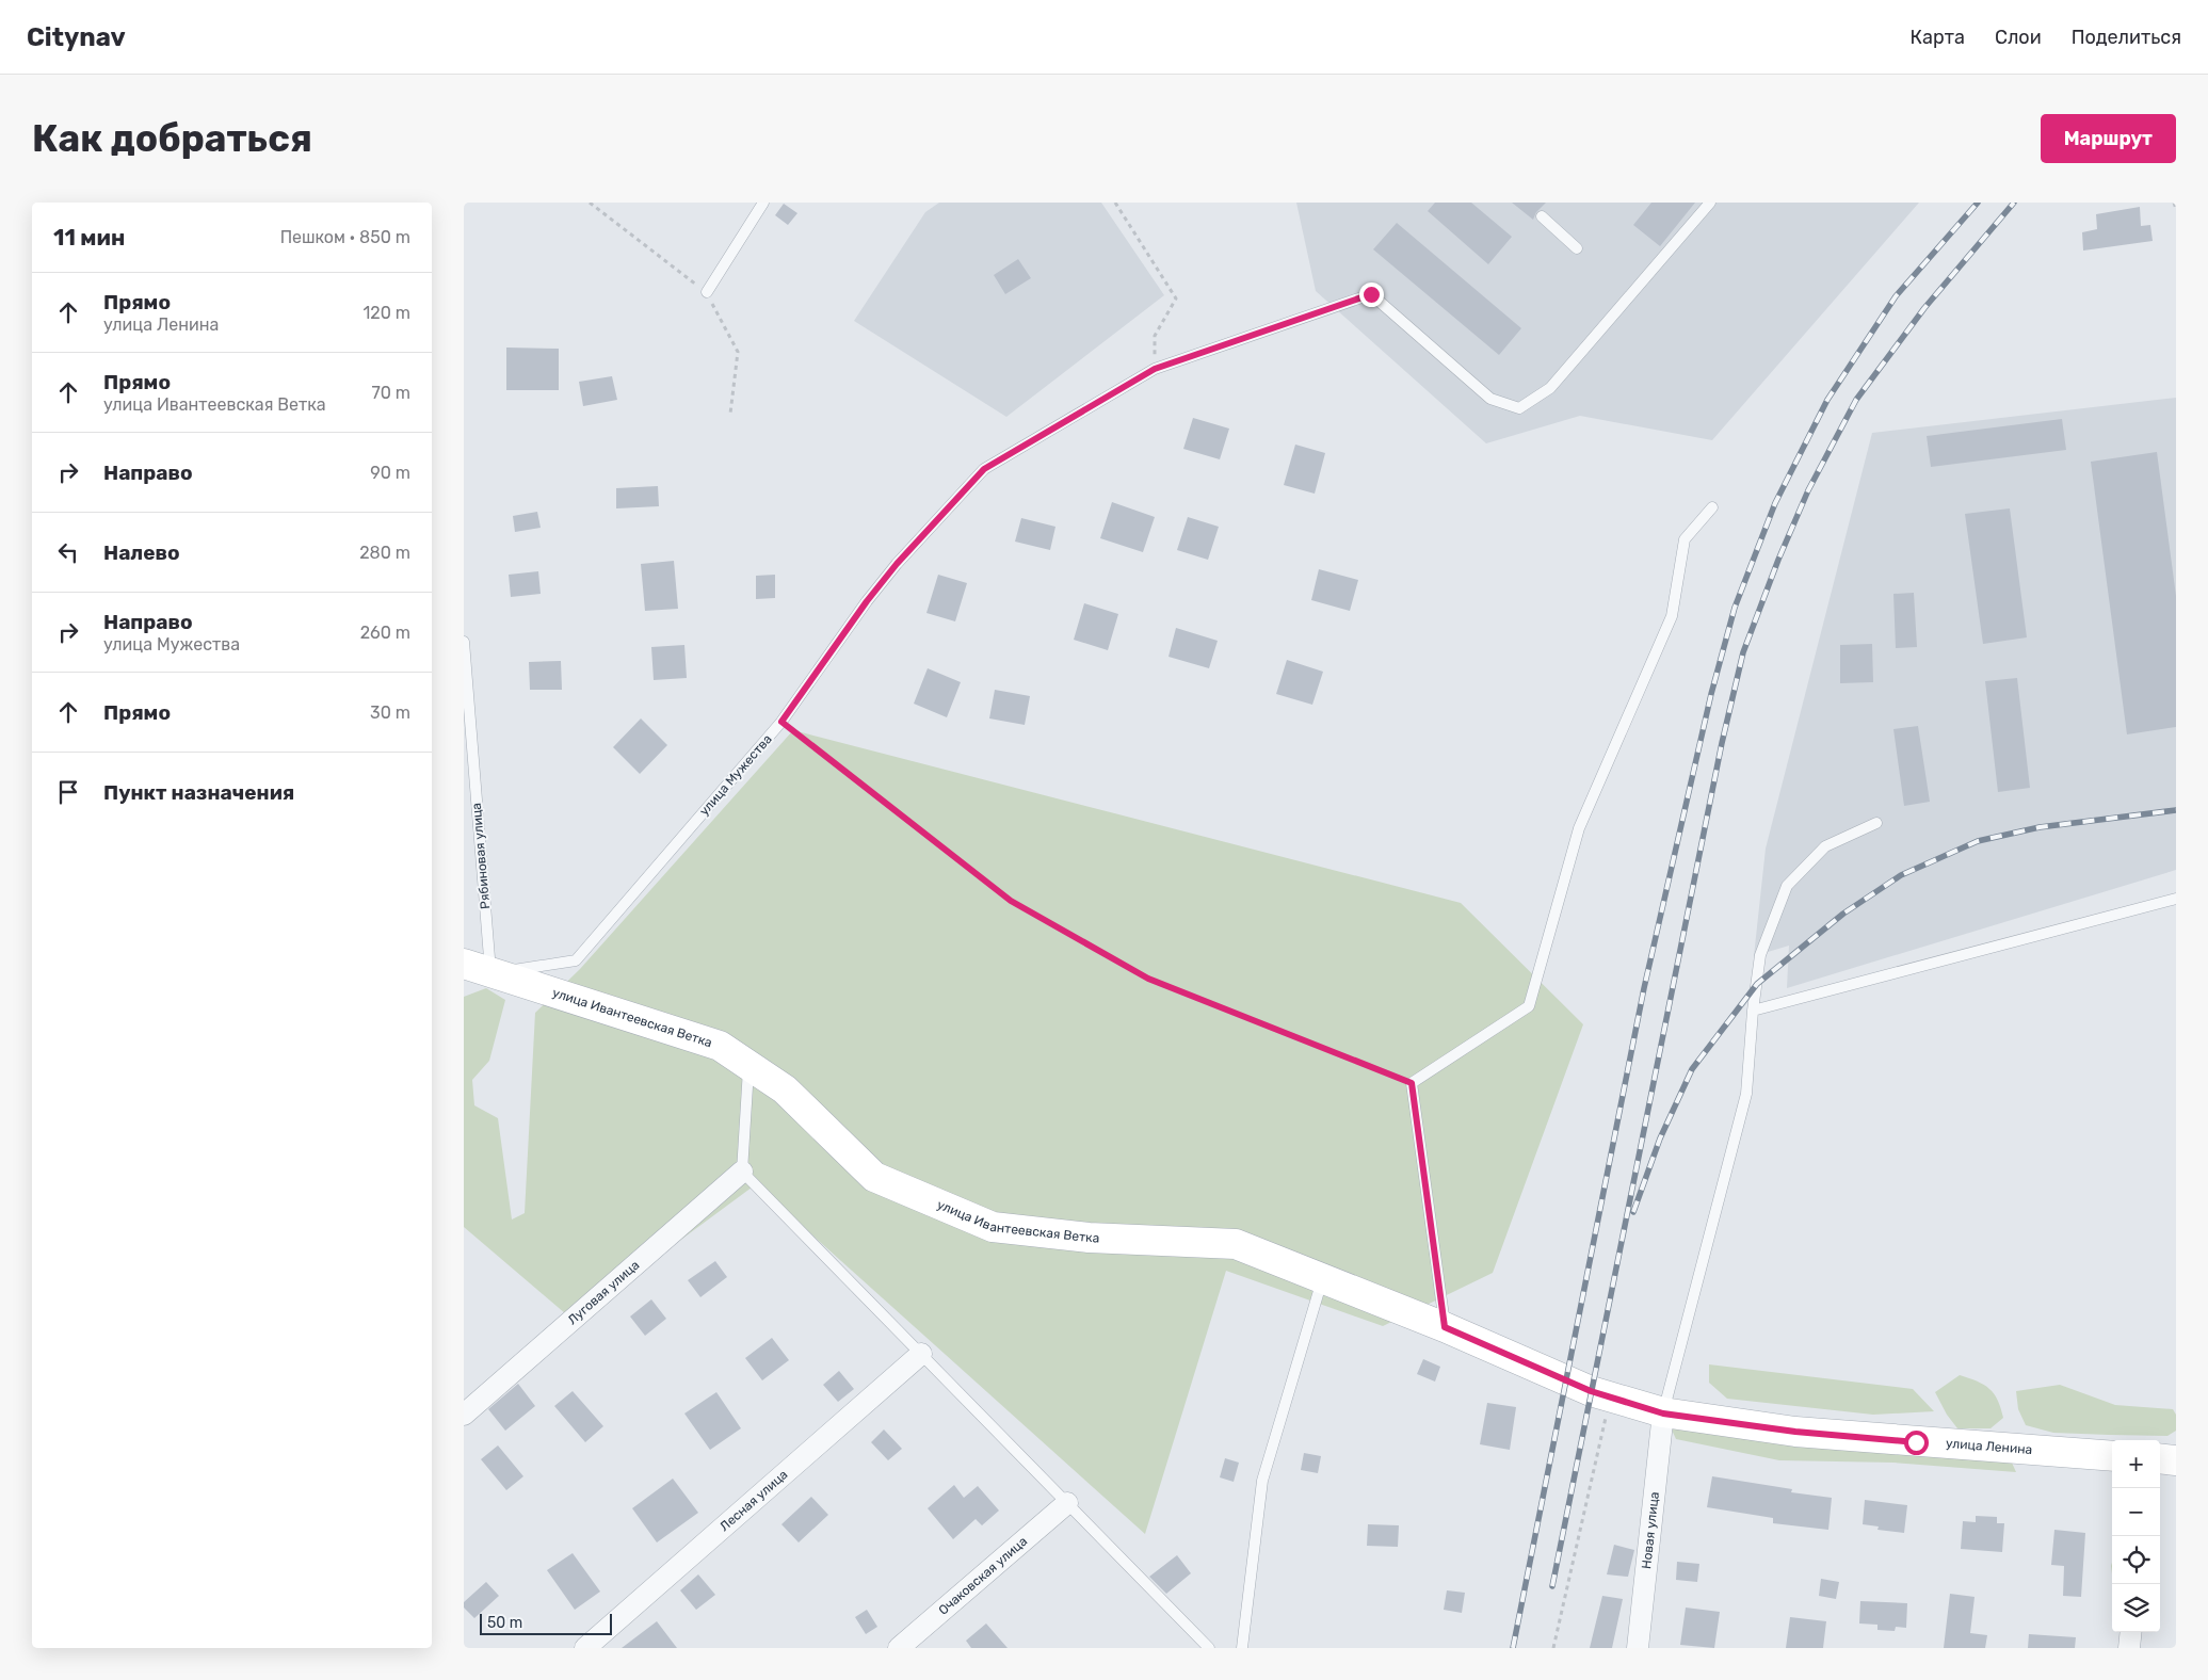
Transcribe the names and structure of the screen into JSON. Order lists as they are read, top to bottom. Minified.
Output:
{"streets":{"main road":["улица Ивантеевская Ветка","улица Ленина"],"street":["Луговая улица","Лесная улица","Новая улица","Очаковская улица"],"lane":["улица Мужества","Рябиновая улица"]},"crossings":[["улица Мужества","Рябиновая улица"],["улица Мужества","улица Ивантеевская Ветка"],["Рябиновая улица","улица Ивантеевская Ветка"],["улица Ивантеевская Ветка","улица Ленина"],["улица Ленина","Новая улица"]],"scale_bar":"50 m","page":{"header":"Citynav","nav":["Карта","Слои","Поделиться"],"buttons":"Маршрут","title":"Как добраться","heading":["11 мин","Пешком · 850 m"],"list":[["Прямо","улица Ленина","120 m"],["Прямо","улица Ивантеевская Ветка","70 m"],["Направо","90 m"],["Налево","280 m"],["Направо","улица Мужества","260 m"],["Прямо","30 m"],"Пункт назначения"],"map_buttons":["+","−"],"scale":"50 m"}}
